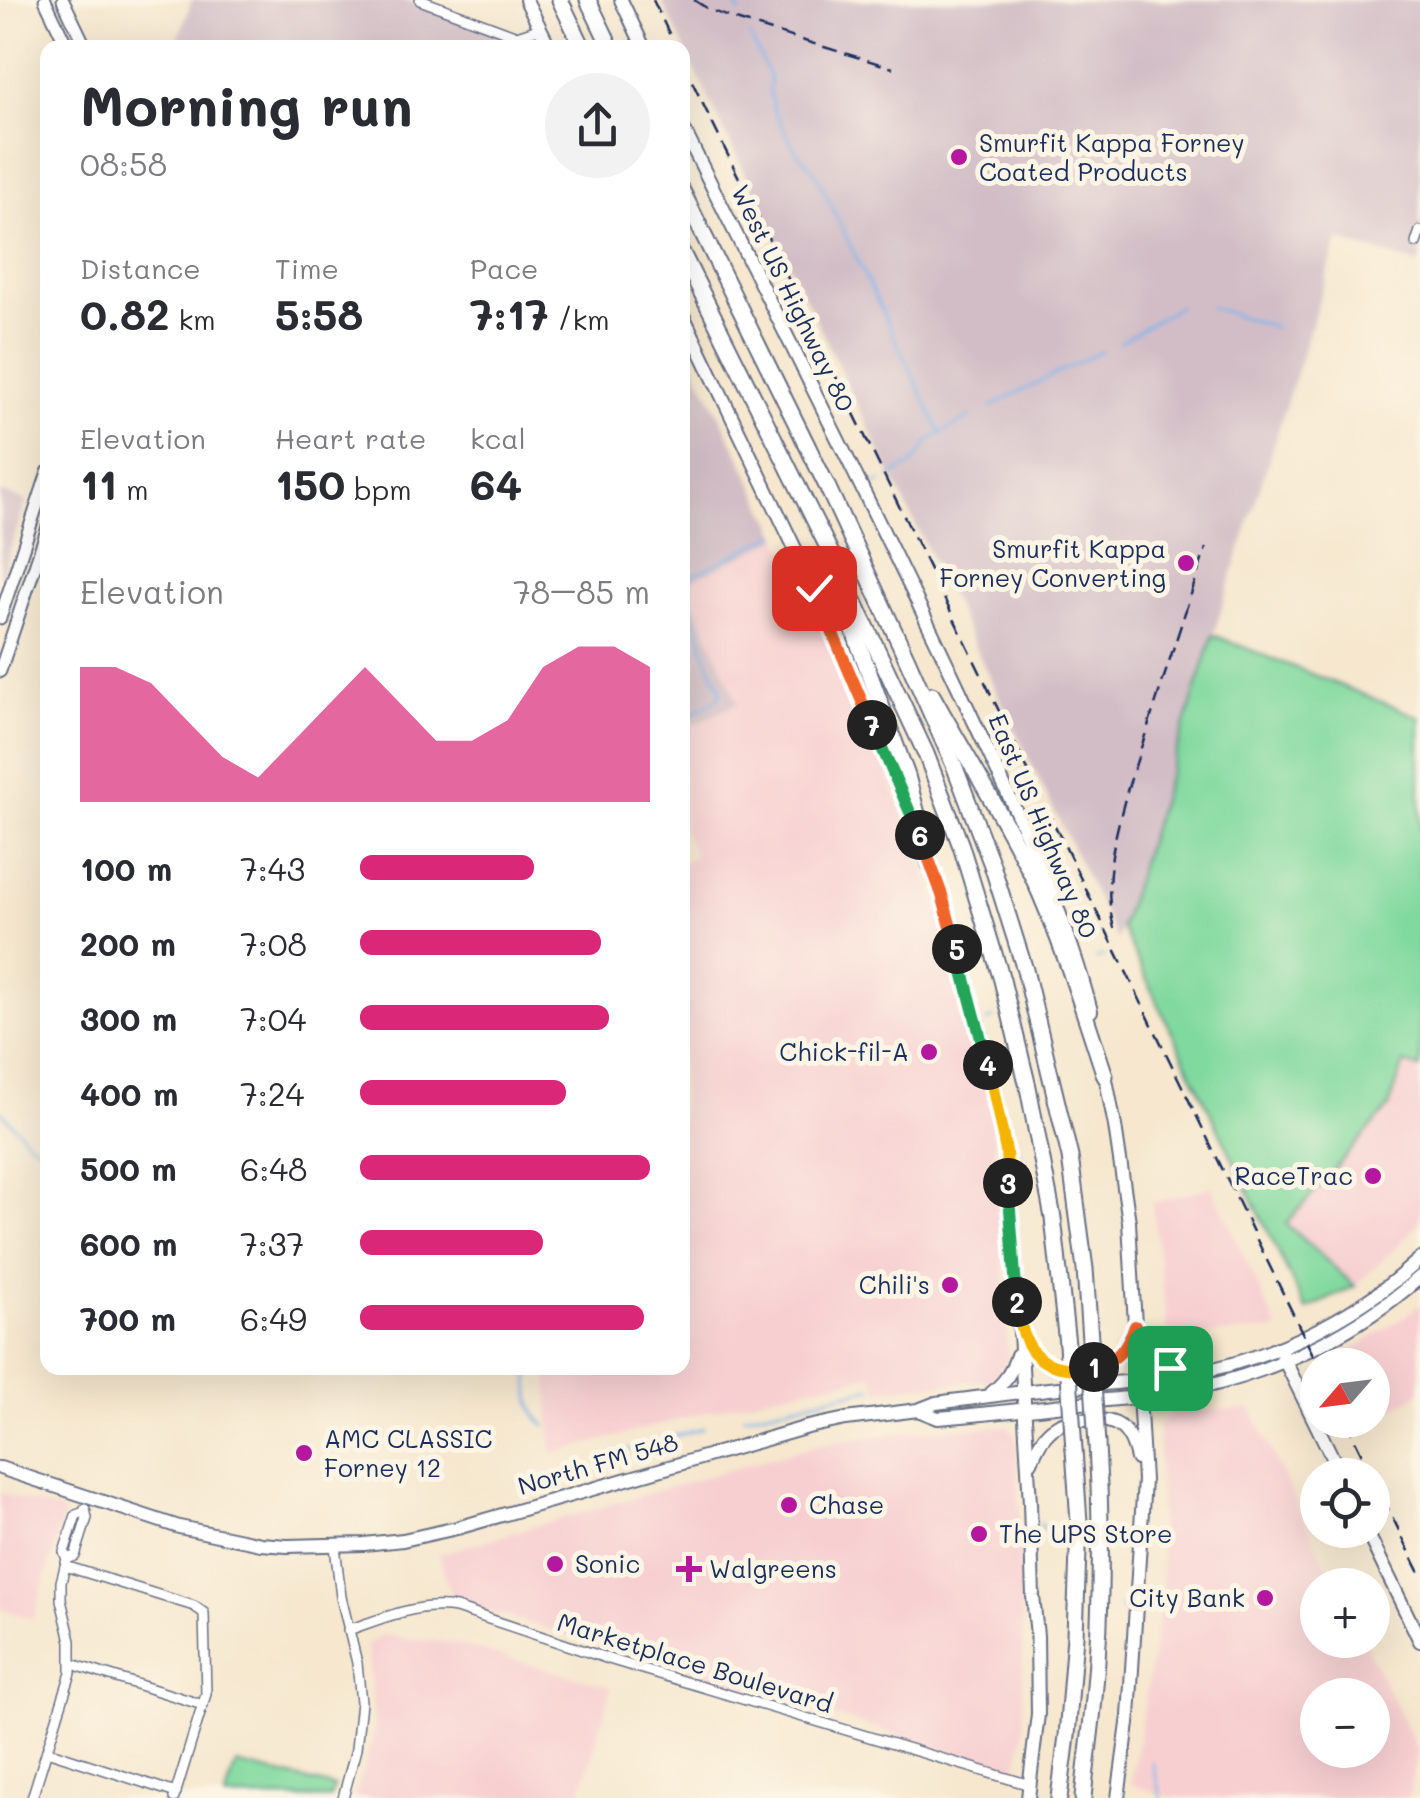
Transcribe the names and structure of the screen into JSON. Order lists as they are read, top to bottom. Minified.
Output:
{"streets":{"main road":["West US Highway 80","East US Highway 80","North FM 548"],"street":["Marketplace Boulevard"]},"crossings":[["West US Highway 80","East US Highway 80"],["East US Highway 80","North FM 548"]],"places":{"other":["Smurfit Kappa Forney Coated Products","Smurfit Kappa Forney Converting","Chick-fil-A","RaceTrac","Chili's","AMC CLASSIC Forney 12","Chase","The UPS Store","Sonic","City Bank"],"health":["Walgreens"]},"north":"bottom left","page":{"heading":["Morning run","08:58"],"stats":[["Distance","0.82 km"],["Time","5:58"],["Pace","7:17 /km"],["Elevation","11 m"],["Heart rate","150 bpm"],["kcal","64"]],"chart":["Elevation","78–85 m"],"pins":["7","6","5","4","3","2","1"],"list":[{"name":"100 m","note":"7:43"},{"name":"200 m","note":"7:08"},{"name":"300 m","note":"7:04"},{"name":"400 m","note":"7:24"},{"name":"500 m","note":"6:48"},{"name":"600 m","note":"7:37"},{"name":"700 m","note":"6:49"}],"map_buttons":["+","−"]}}
